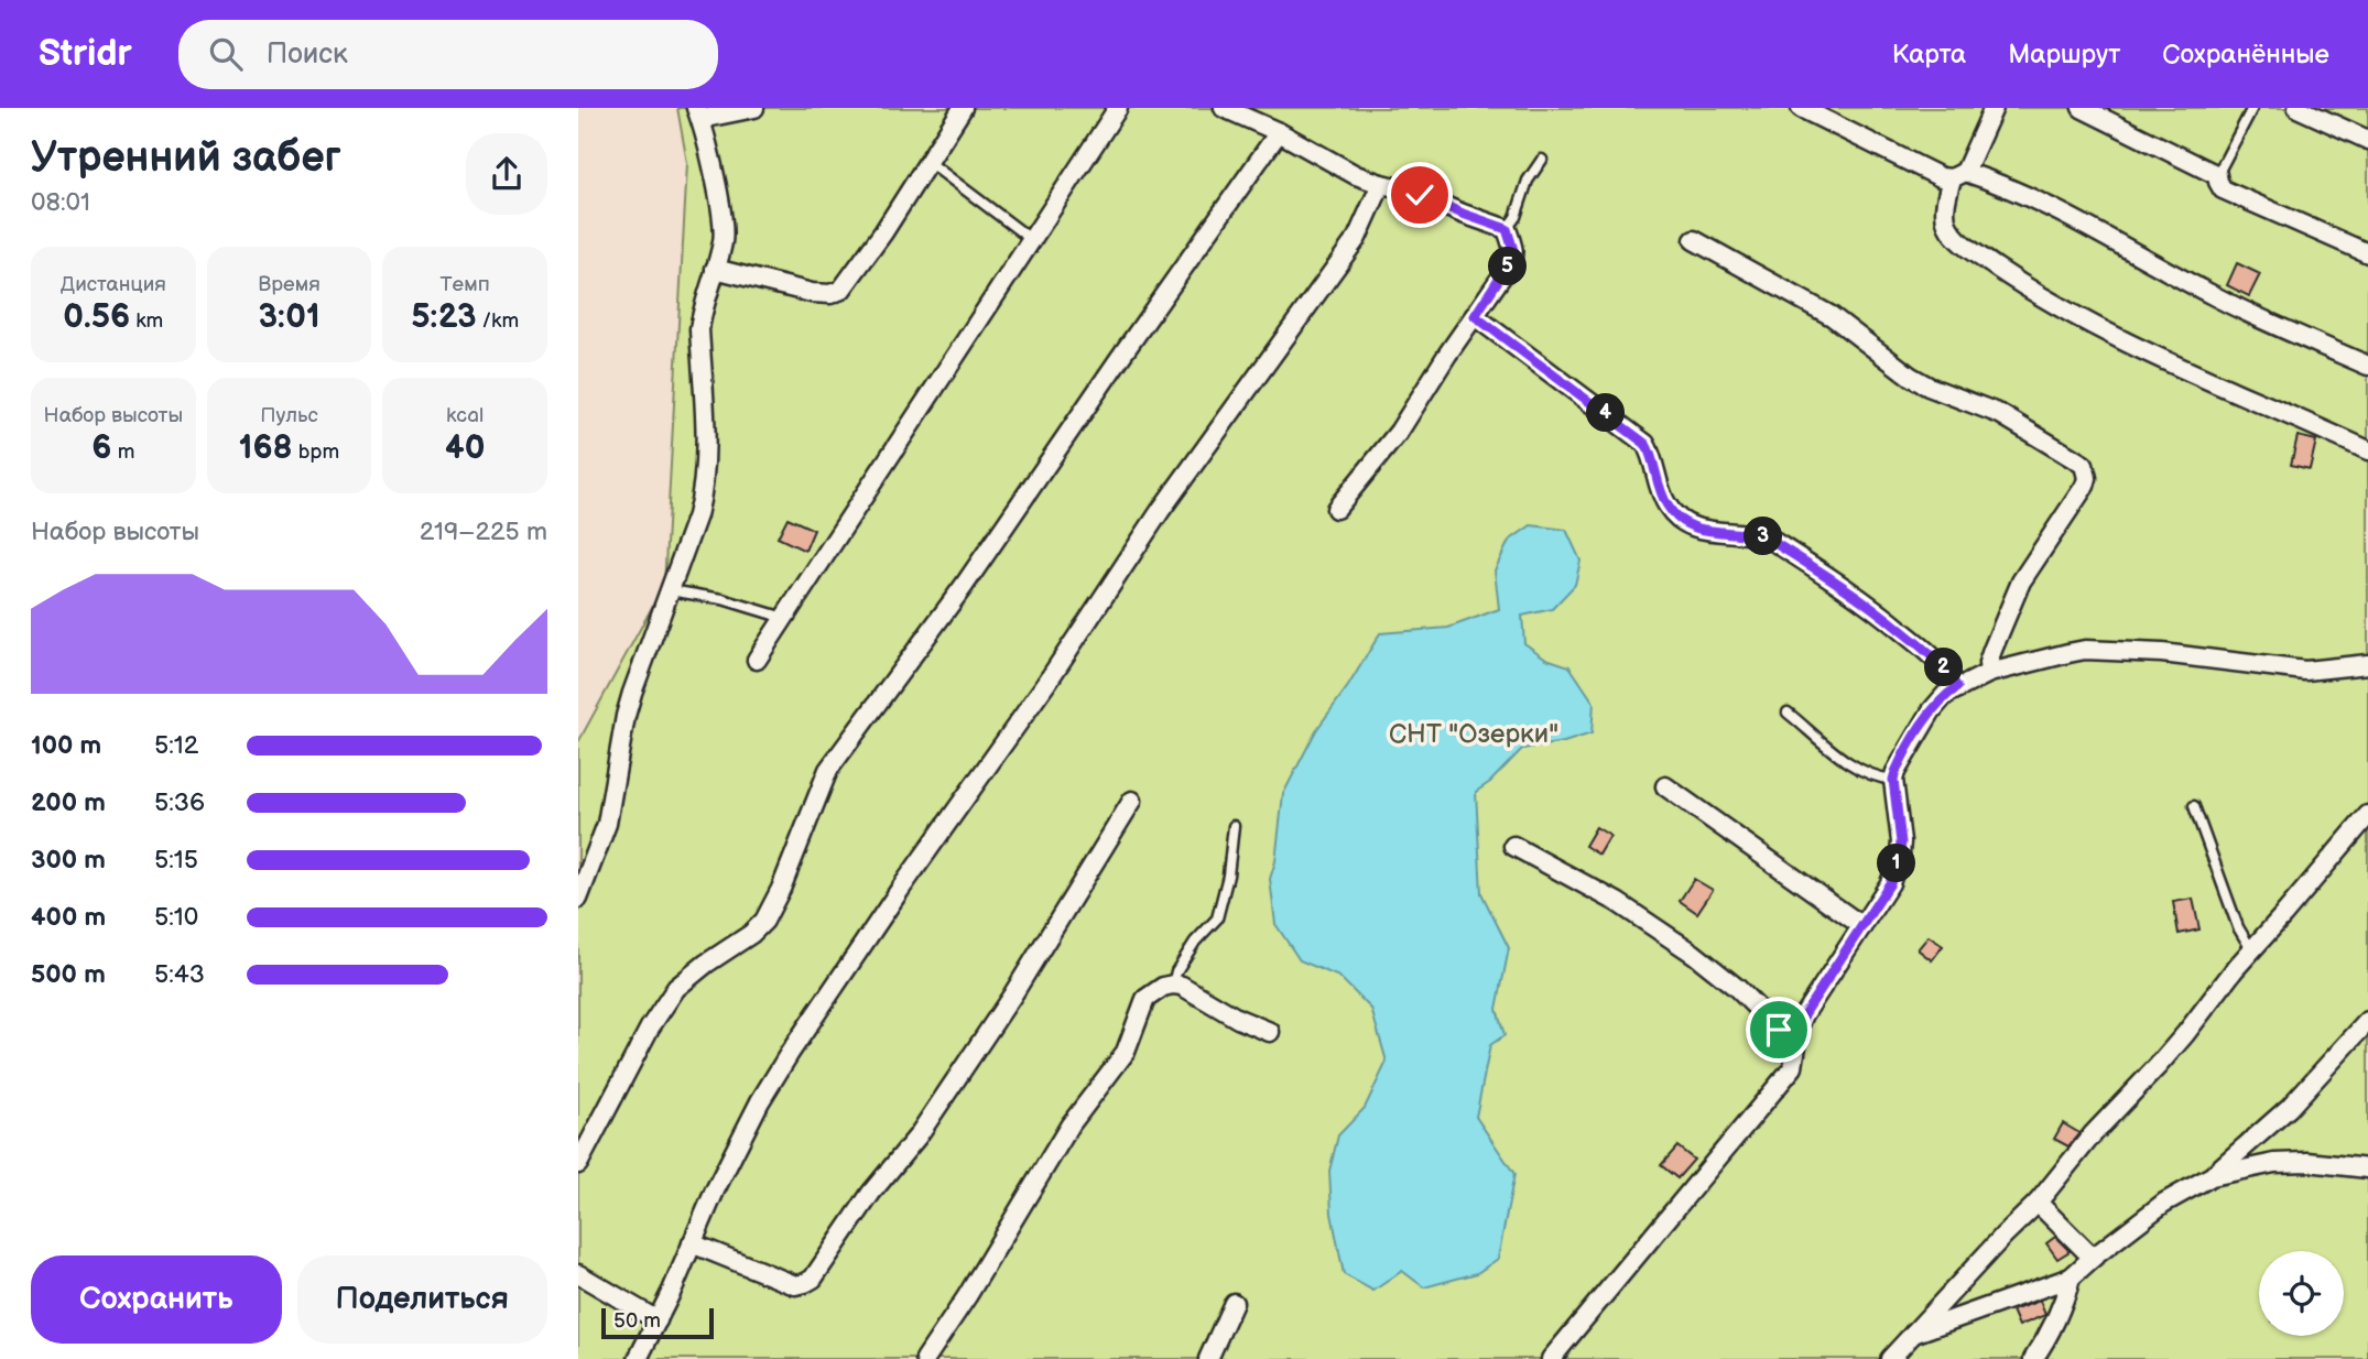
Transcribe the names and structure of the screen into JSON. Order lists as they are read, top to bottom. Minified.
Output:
{"parks":["СНТ \"Озерки\""],"scale_bar":"50 m","page":{"header":"Stridr","search":"Поиск","nav":["Карта","Маршрут","Сохранённые"],"heading":["Утренний забег","08:01"],"stats":[["Дистанция","0.56 km"],["Время","3:01"],["Темп","5:23 /km"],["Набор высоты","6 m"],["Пульс","168 bpm"],["kcal","40"]],"pins":["5","4","3","2","1"],"chart":["Набор высоты","219–225 m"],"list":[{"name":"100 m","note":"5:12"},{"name":"200 m","note":"5:36"},{"name":"300 m","note":"5:15"},{"name":"400 m","note":"5:10"},{"name":"500 m","note":"5:43"}],"buttons":["Сохранить","Поделиться"],"scale":"50 m"}}
